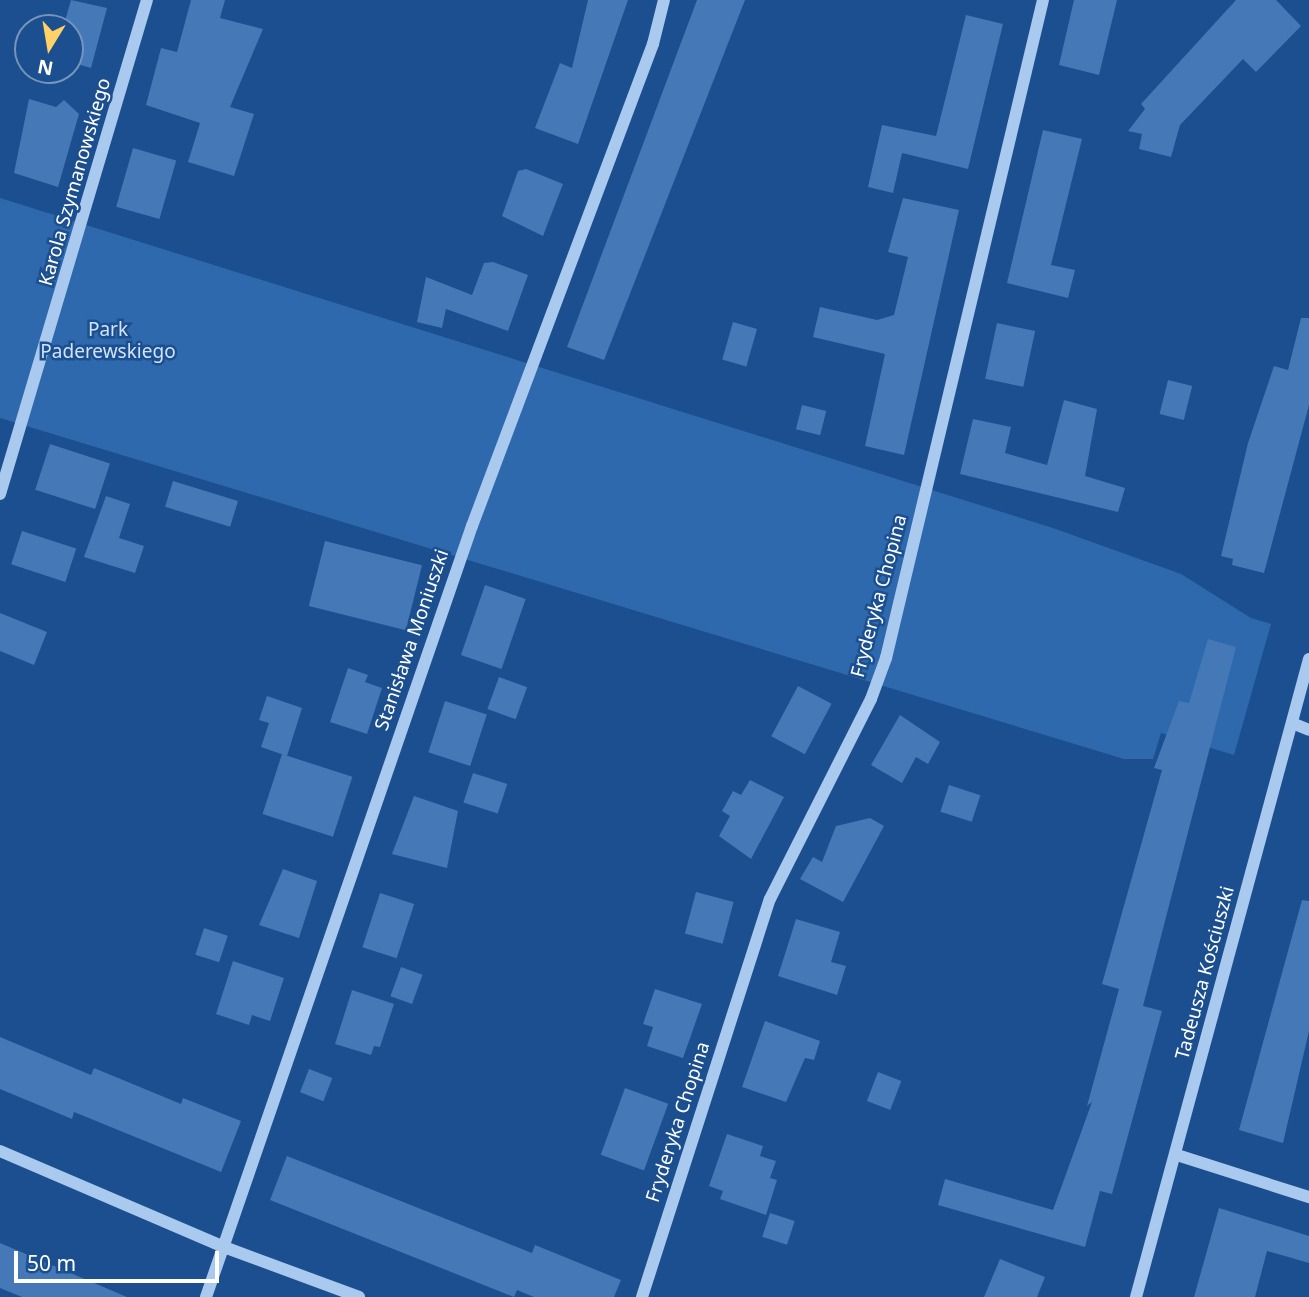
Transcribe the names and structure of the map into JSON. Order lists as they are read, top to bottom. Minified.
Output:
{"streets":{"street":["Karola Szymanowskiego","Fryderyka Chopina","Stanisława Moniuszki","Tadeusza Kościuszki"]},"parks":["Park Paderewskiego"],"scale_bar":"50 m","north":"bottom"}
